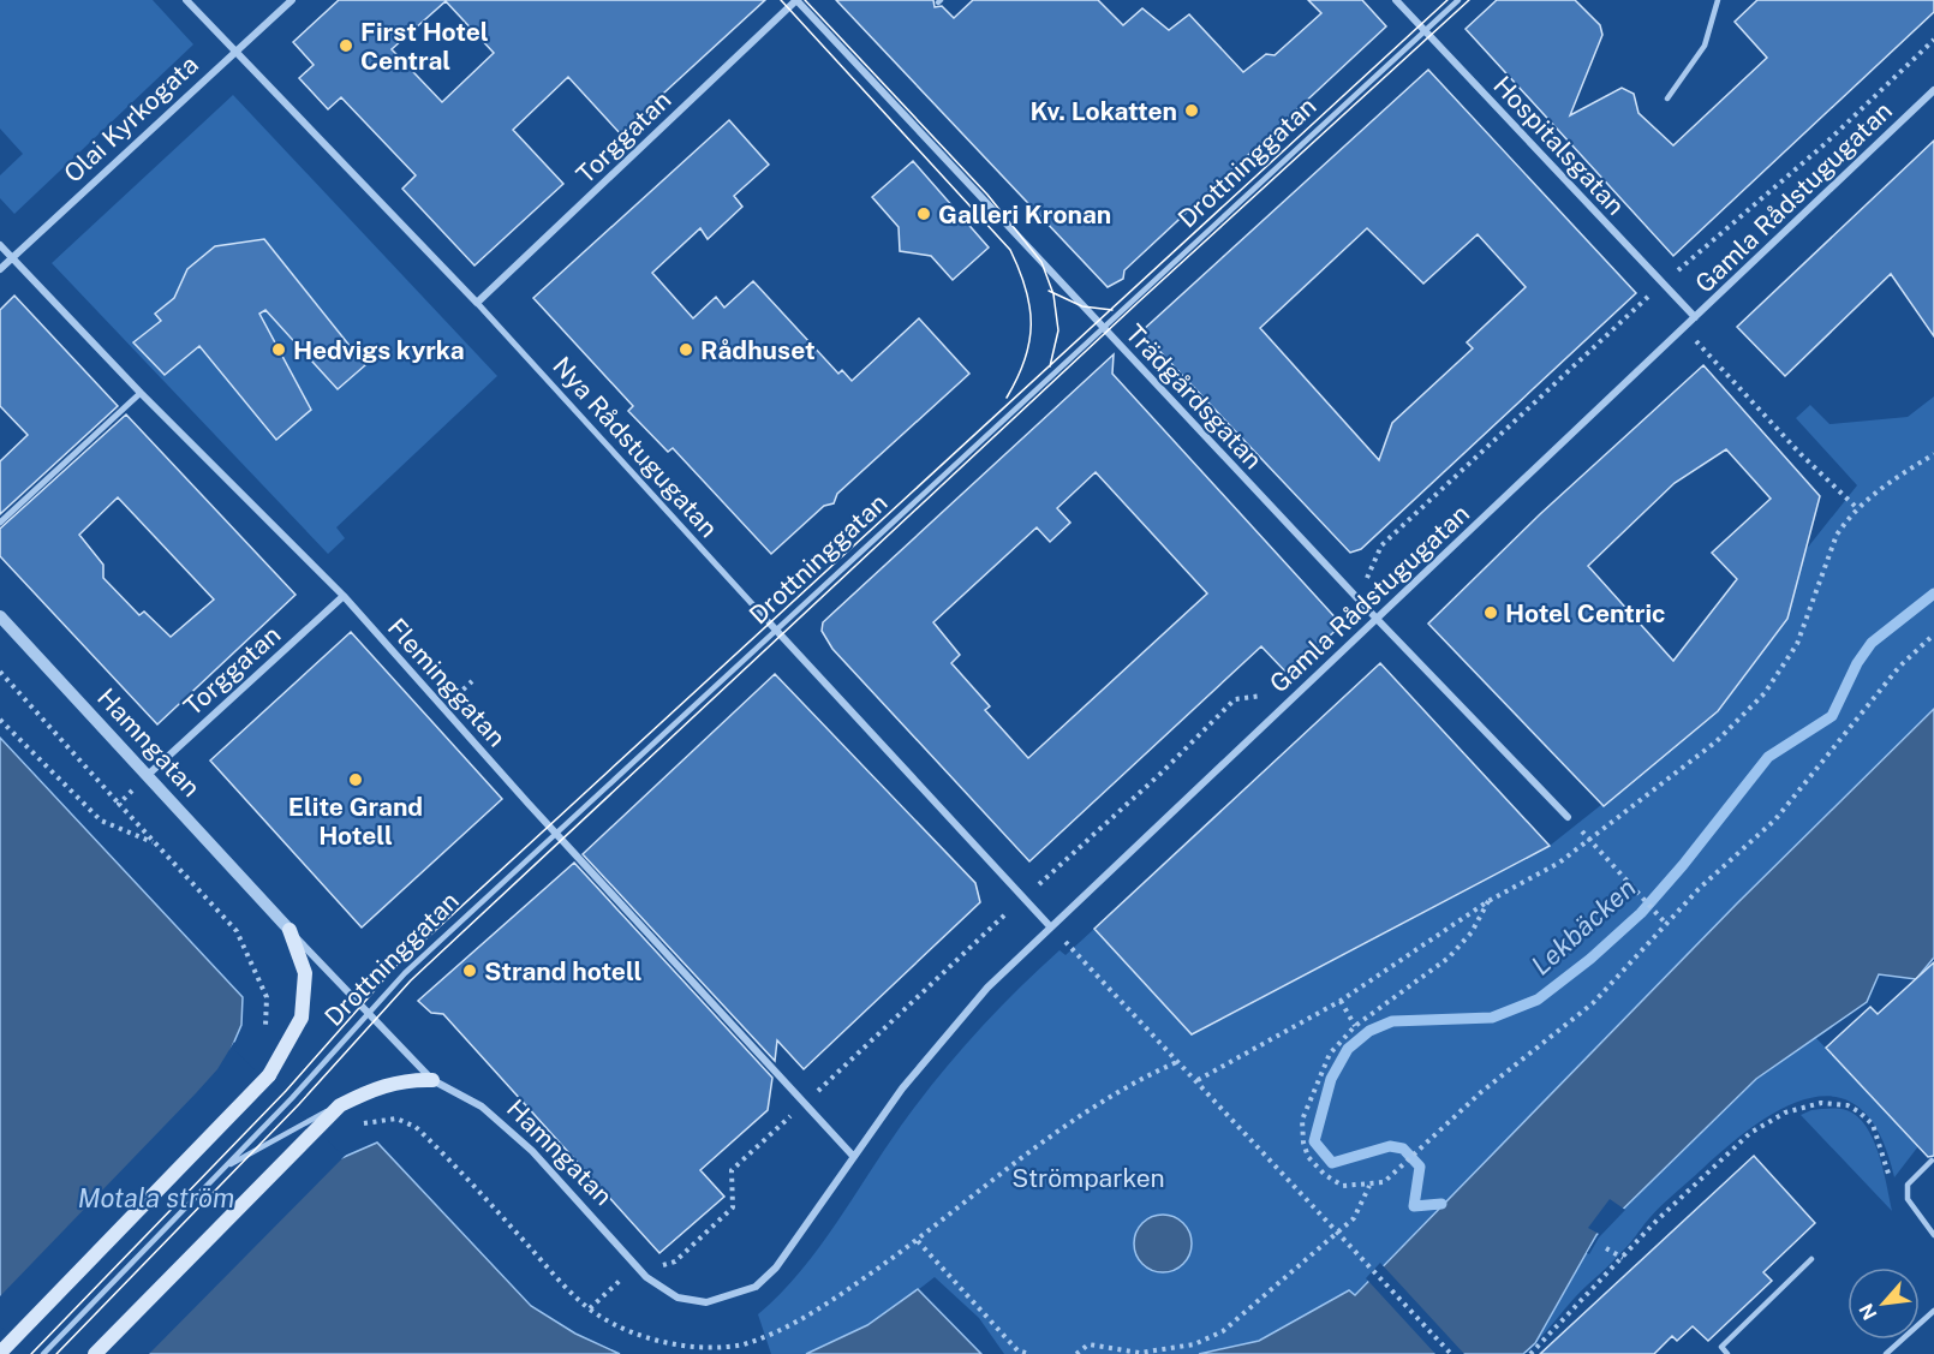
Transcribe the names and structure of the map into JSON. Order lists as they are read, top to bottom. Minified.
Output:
{"streets":{"main road":["Drottninggatan"],"street":["Olai Kyrkogata","Torggatan","Hospitalsgatan","Gamla Rådstugugatan","Trädgårdsgatan","Nya Rådstugugatan","Fleminggatan","Hamngatan"]},"crossings":[["Olai Kyrkogata","Nya Rådstugugatan"],["Olai Kyrkogata","Fleminggatan"],["Torggatan","Trädgårdsgatan"],["Torggatan","Nya Rådstugugatan"],["Torggatan","Fleminggatan"],["Torggatan","Hamngatan"],["Hospitalsgatan","Drottninggatan"],["Hospitalsgatan","Gamla Rådstugugatan"],["Drottninggatan","Trädgårdsgatan"],["Drottninggatan","Nya Rådstugugatan"],["Drottninggatan","Fleminggatan"],["Drottninggatan","Hamngatan"],["Gamla Rådstugugatan","Trädgårdsgatan"],["Gamla Rådstugugatan","Nya Rådstugugatan"],["Gamla Rådstugugatan","Fleminggatan"],["Gamla Rådstugugatan","Hamngatan"],["Fleminggatan","Hamngatan"]],"water":["Lekbäcken","Motala ström"],"parks":["Strömparken"],"places":["First Hotel Central","Kv. Lokatten","Galleri Kronan","Hedvigs kyrka","Rådhuset","Hotel Centric","Elite Grand Hotell","Strand hotell"],"north":"bottom left"}
